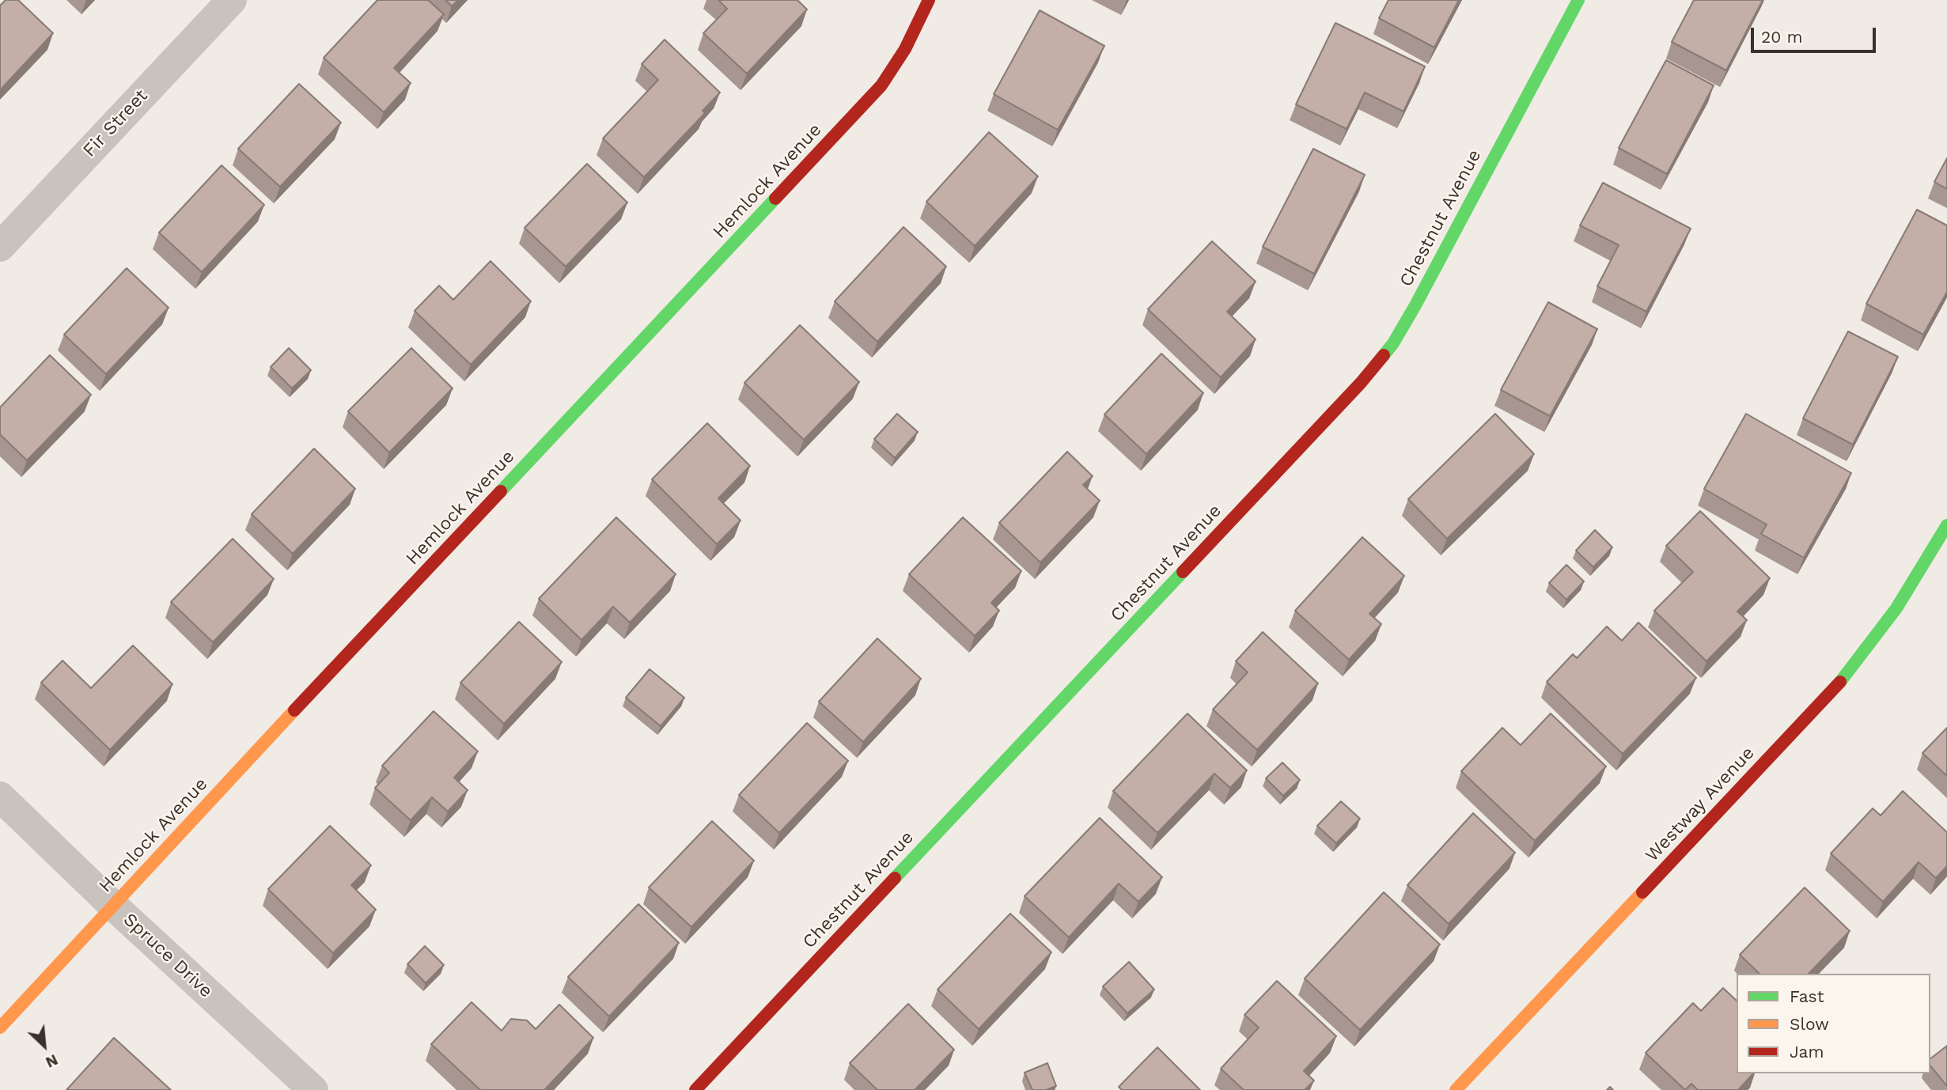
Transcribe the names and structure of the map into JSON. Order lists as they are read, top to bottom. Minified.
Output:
{"streets":{"street":["Fir Street","Hemlock Avenue","Chestnut Avenue","Westway Avenue","Spruce Drive"]},"crossings":[["Hemlock Avenue","Spruce Drive"]],"legend":["Fast","Slow","Jam"],"scale_bar":"20 m","north":"bottom right"}
